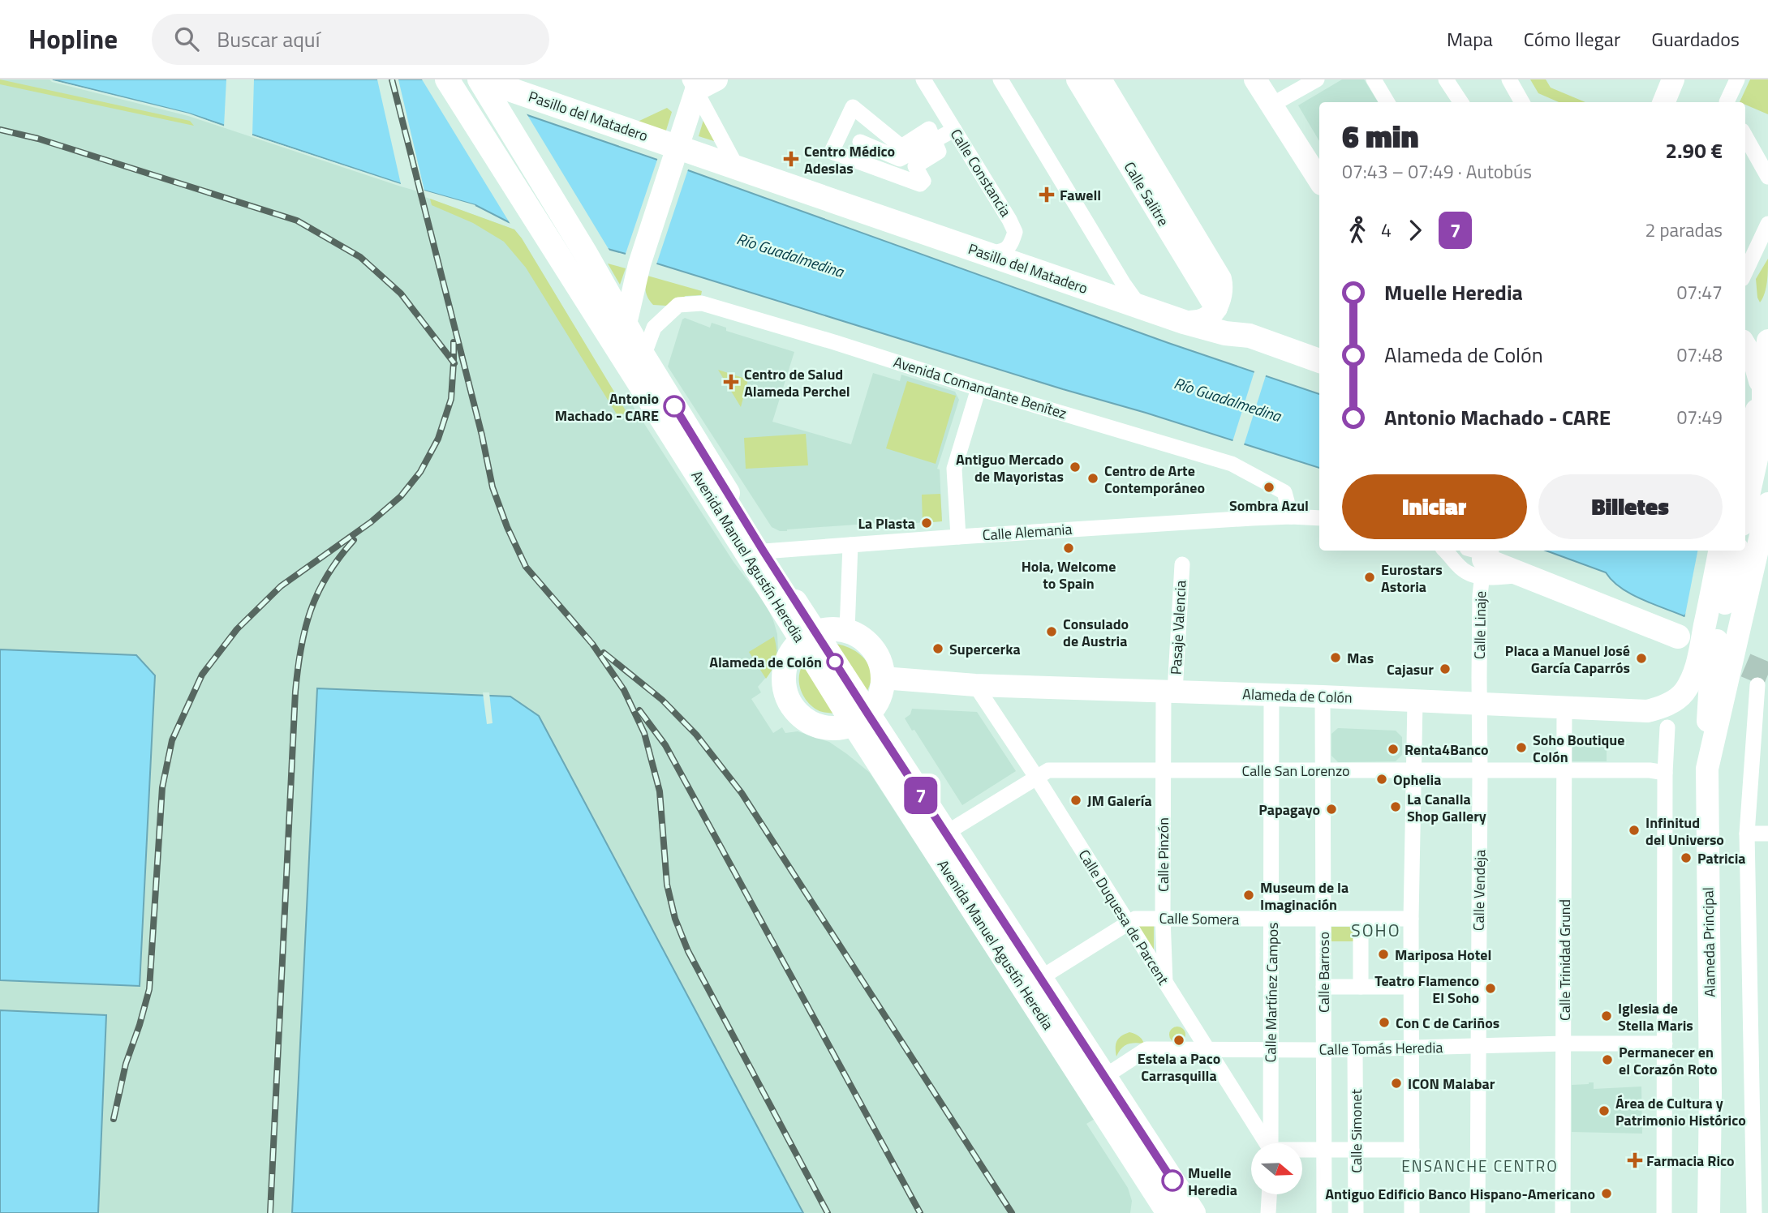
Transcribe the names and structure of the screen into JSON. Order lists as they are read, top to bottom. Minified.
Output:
{"streets":{"main road":["Pasillo del Matadero","Calle Salitre","Avenida Manuel Agustín Heredia","Alameda de Colón","Alameda Principal"],"street":["Calle Constancia","Avenida Comandante Benítez","Calle Alemania","Calle Linaje","Pasaje Valencia","Calle San Lorenzo","Calle Pinzón","Calle Vendeja","Calle Duquesa de Parcent","Calle Somera","Calle Trinidad Grund","Calle Barroso","Calle Martínez Campos","Calle Tomás Heredia","Calle Simonet"]},"crossings":[["Pasillo del Matadero","Calle Constancia"],["Pasillo del Matadero","Avenida Manuel Agustín Heredia"],["Avenida Comandante Benítez","Calle Alemania"],["Avenida Comandante Benítez","Avenida Manuel Agustín Heredia"],["Calle Alemania","Avenida Manuel Agustín Heredia"],["Avenida Manuel Agustín Heredia","Calle San Lorenzo"],["Avenida Manuel Agustín Heredia","Calle Somera"],["Avenida Manuel Agustín Heredia","Calle Tomás Heredia"],["Calle Linaje","Alameda de Colón"],["Calle Linaje","Calle Vendeja"],["Pasaje Valencia","Alameda de Colón"],["Pasaje Valencia","Calle Pinzón"],["Alameda de Colón","Calle Pinzón"],["Alameda de Colón","Calle Vendeja"],["Alameda de Colón","Calle Duquesa de Parcent"],["Alameda de Colón","Alameda Principal"],["Alameda de Colón","Calle Trinidad Grund"],["Alameda de Colón","Calle Barroso"],["Alameda de Colón","Calle Martínez Campos"],["Calle San Lorenzo","Calle Pinzón"],["Calle San Lorenzo","Calle Vendeja"],["Calle San Lorenzo","Calle Duquesa de Parcent"],["Calle San Lorenzo","Calle Trinidad Grund"],["Calle San Lorenzo","Calle Barroso"],["Calle San Lorenzo","Calle Martínez Campos"],["Calle Pinzón","Calle Duquesa de Parcent"],["Calle Pinzón","Calle Somera"],["Calle Vendeja","Calle Tomás Heredia"],["Calle Duquesa de Parcent","Calle Somera"],["Calle Duquesa de Parcent","Calle Tomás Heredia"],["Calle Somera","Calle Barroso"],["Calle Somera","Calle Martínez Campos"],["Calle Trinidad Grund","Calle Tomás Heredia"],["Calle Barroso","Calle Tomás Heredia"],["Calle Martínez Campos","Calle Tomás Heredia"],["Calle Tomás Heredia","Calle Simonet"]],"districts":["SOHO","ENSANCHE CENTRO"],"water":["Río Guadalmedina"],"places":{"health":["Centro Médico Adeslas","Fawell","Centro de Salud Alameda Perchel","Farmacia Rico"],"other":["Antonio Machado - CARE","Antiguo Mercado de Mayoristas","Centro de Arte Contemporáneo","Sombra Azul","La Plasta","Hola, Welcome to Spain","Eurostars Astoria","Consulado de Austria","Supercerka","Mas","Placa a Manuel José García Caparrós","Alameda de Colón","Cajasur","Soho Boutique Colón","Renta4Banco","Ophelia","JM Galería","La Canalla Shop Gallery","Papagayo","Infinitud del Universo","Patricia","Museum de la Imaginación","Mariposa Hotel","Teatro Flamenco El Soho","Iglesia de Stella Maris","Con C de Cariños","Estela a Paco Carrasquilla","Permanecer en el Corazón Roto","ICON Malabar","Área de Cultura y Patrimonio Histórico","Muelle Heredia","Antiguo Edificio Banco Hispano-Americano"]},"lines":["bus line 7"],"north":"right","page":{"header":"Hopline","search":"Buscar aquí","nav":["Mapa","Cómo llegar","Guardados"],"on_map":"7","heading":["6 min","07:43 – 07:49 · Autobús","2.90 €"],"legs":["4","7","2 paradas"],"list":[{"name":"Muelle Heredia","value":"07:47"},{"name":"Alameda de Colón","value":"07:48"},{"name":"Antonio Machado - CARE","value":"07:49"}],"buttons":["Iniciar","Billetes"]}}
